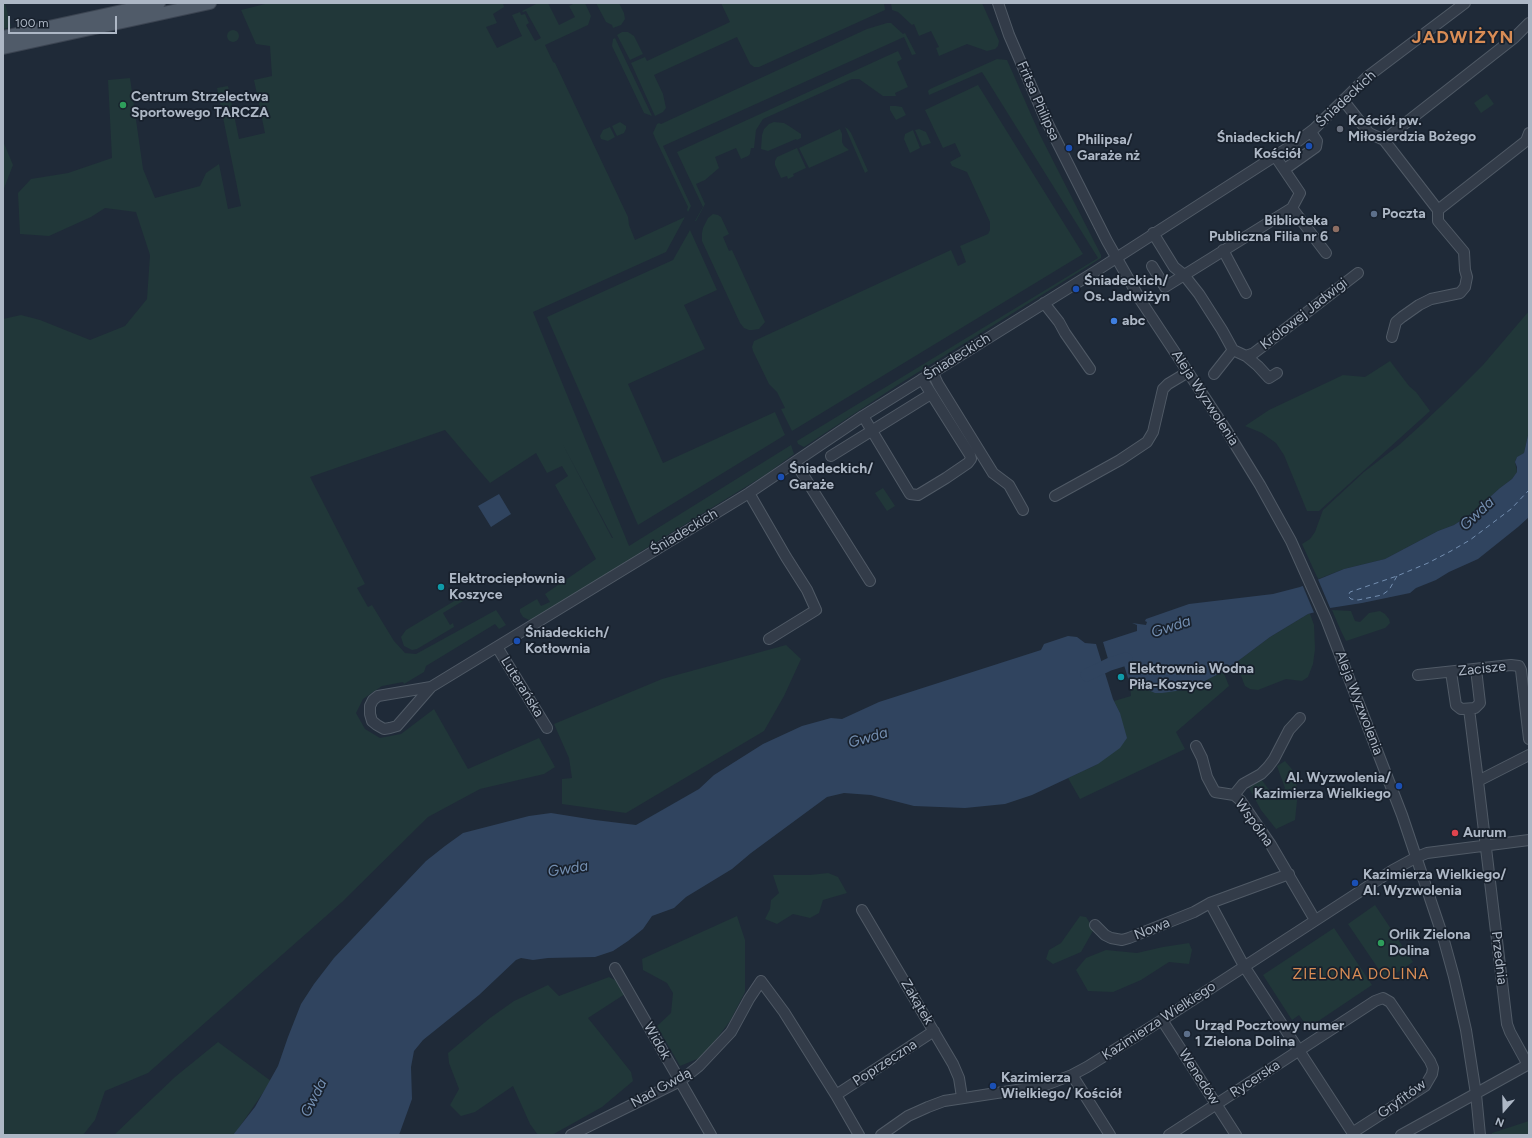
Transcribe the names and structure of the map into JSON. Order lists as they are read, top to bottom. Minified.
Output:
{"streets":{"street":["Śniadeckich","Fritsa Philipsa","Królowej Jadwigi","Aleja Wyzwolenia","Zacisze","Luterańska","Wspólna","Nowa","Przednia","Zakątek","Kazimierza Wielkiego","Widok","Poprzeczna","Wenedów","Rycerska","Nad Gwdą","Gryfitów"]},"crossings":[["Śniadeckich","Fritsa Philipsa"],["Śniadeckich","Aleja Wyzwolenia"],["Śniadeckich","Luterańska"],["Fritsa Philipsa","Aleja Wyzwolenia"],["Aleja Wyzwolenia","Kazimierza Wielkiego"],["Wspólna","Nowa"],["Wspólna","Kazimierza Wielkiego"],["Przednia","Kazimierza Wielkiego"],["Zakątek","Kazimierza Wielkiego"],["Zakątek","Poprzeczna"],["Kazimierza Wielkiego","Wenedów"],["Widok","Nad Gwdą"],["Poprzeczna","Nad Gwdą"],["Wenedów","Rycerska"],["Rycerska","Gryfitów"]],"districts":["JADWIŻYN","ZIELONA DOLINA"],"water":["Gwda"],"places":["Centrum Strzelectwa Sportowego TARCZA","Kościół pw. Miłosierdzia Bożego","Śniadeckich/ Kościół","Philipsa/ Garaże nż","Poczta","Biblioteka Publiczna Filia nr 6","Śniadeckich/ Os. Jadwiżyn","abc","Śniadeckich/ Garaże","Elektrociepłownia Koszyce","Śniadeckich/ Kotłownia","Elektrownia Wodna Piła-Koszyce","Al. Wyzwolenia/ Kazimierza Wielkiego","Aurum","Kazimierza Wielkiego/ Al. Wyzwolenia","Orlik Zielona Dolina","Urząd Pocztowy numer 1 Zielona Dolina","Kazimierza Wielkiego/ Kościół"],"scale_bar":"100 m","north":"bottom"}
